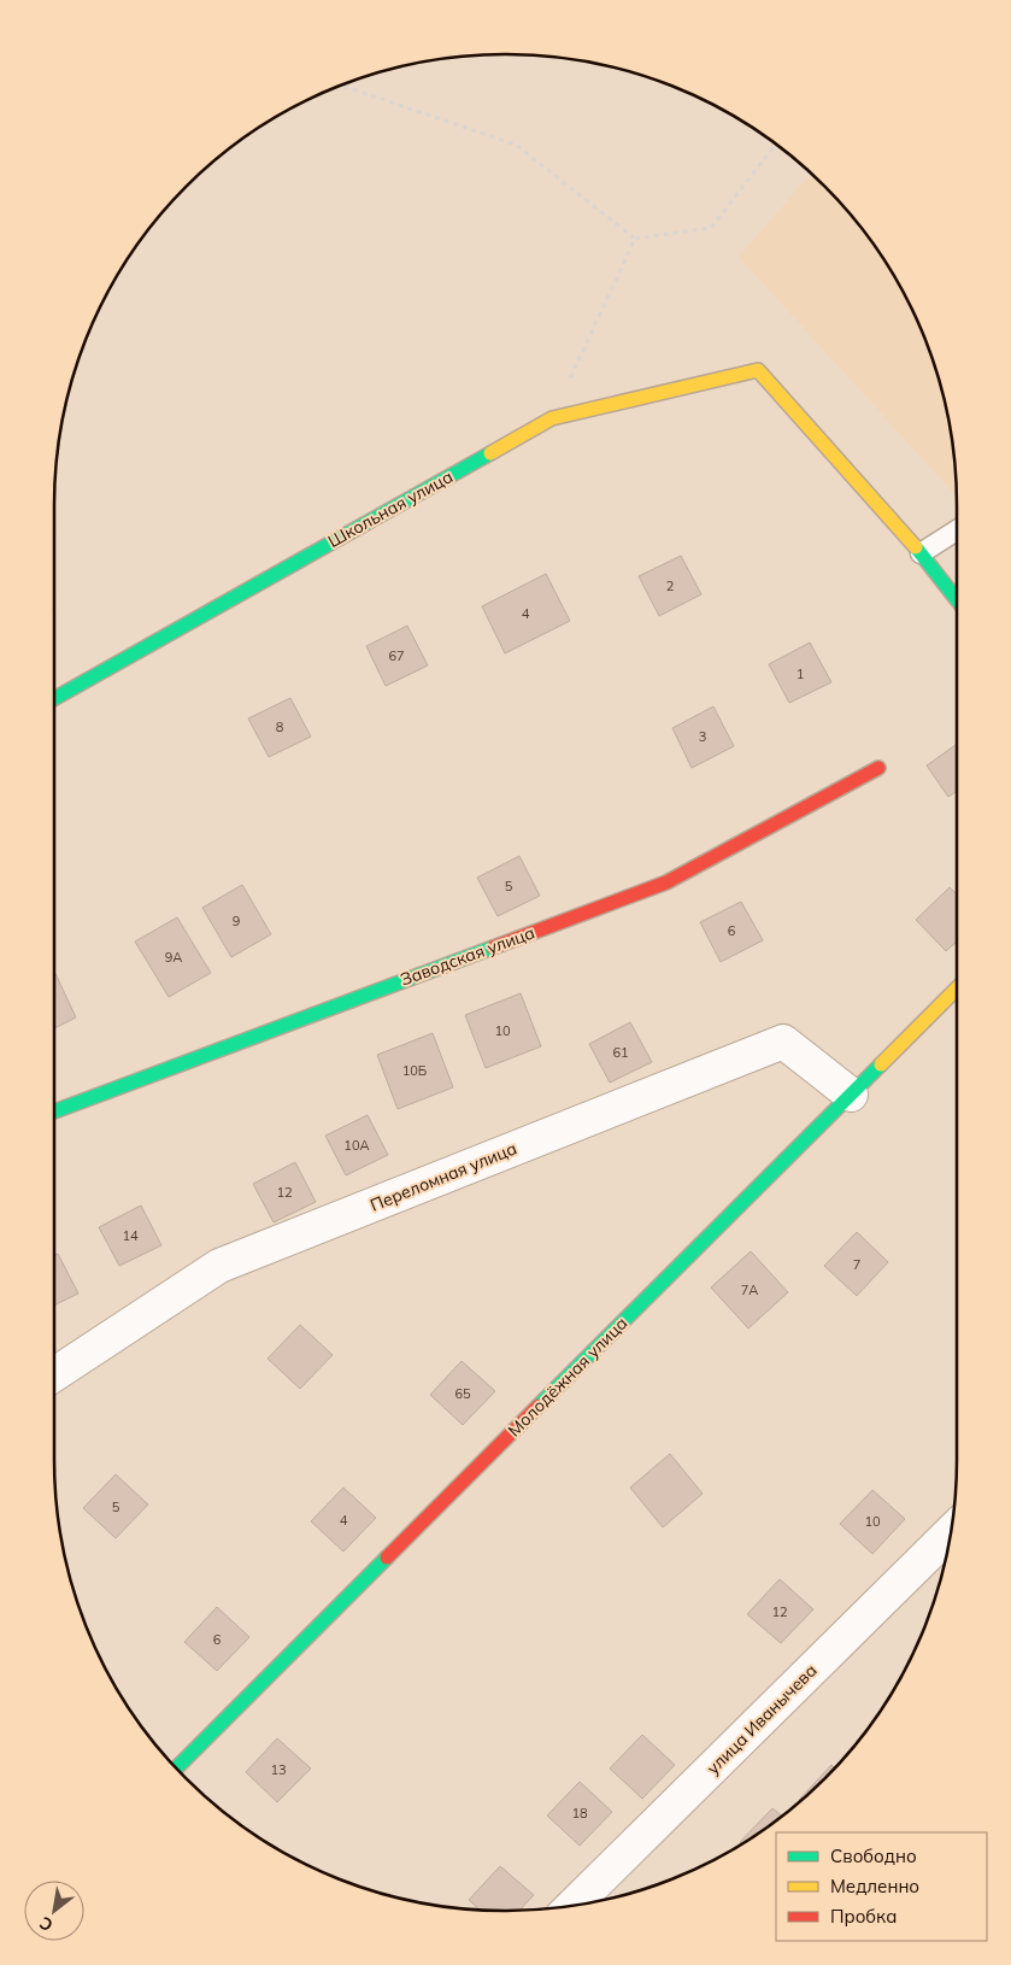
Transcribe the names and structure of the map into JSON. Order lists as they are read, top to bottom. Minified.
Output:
{"streets":{"street":["Школьная улица","Заводская улица","Переломная улица","Молодёжная улица","улица Иванычева"]},"crossings":[["Переломная улица","Молодёжная улица"]],"house_numbers":["2","4","67","1","8","3","5","9","6","9А","10","61","10Б","10А","12","14","7","7А","65","5","4","10","12","6","13","18"],"legend":["Свободно","Медленно","Пробка"],"north":"bottom left"}
